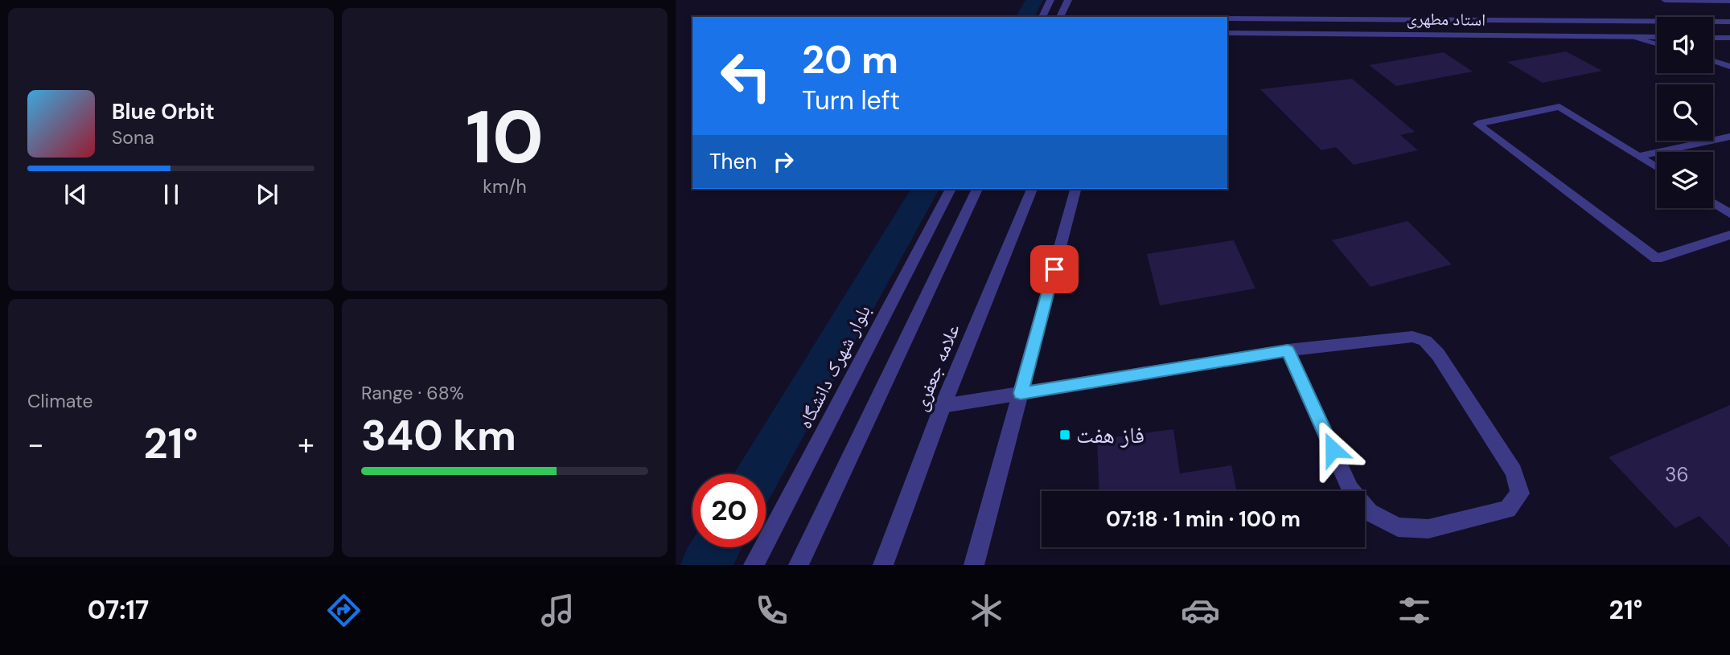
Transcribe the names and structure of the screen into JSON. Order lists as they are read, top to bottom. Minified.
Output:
{"streets":{"street":["استاد مطهری","بلوار شهرک دانشگاه","علامه جعفری"]},"places":{"transit":["فاز هفت"]},"house_numbers":["36"],"page":{"tile":[["10","km/h"],"Climate",["Range · 68%","340 km"]],"turn":["20 m","Turn left"],"song":["Blue Orbit","Sona"],"then":"Then","heat":["−","21°","+"],"limit":"20","trip":"07:18 · 1 min · 100 m","tabs":["07:17","21°"]}}
